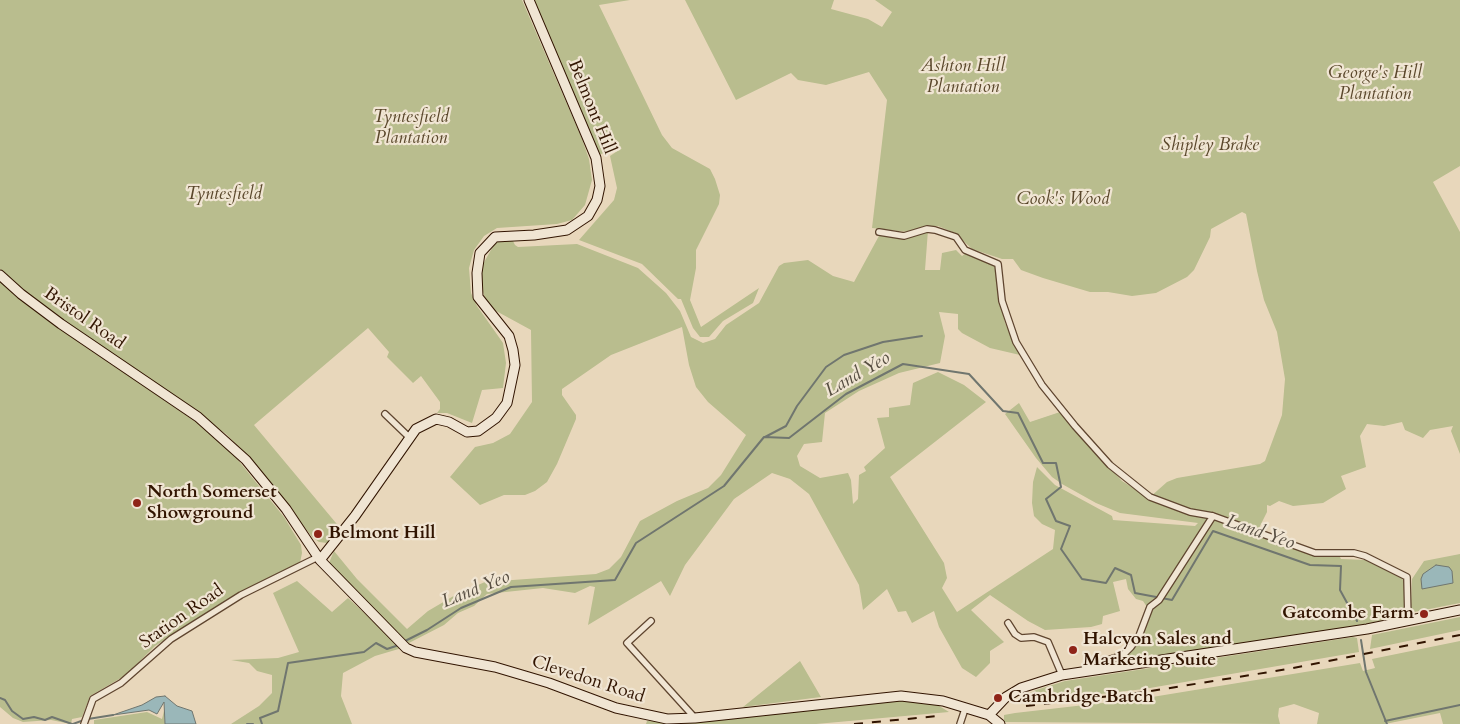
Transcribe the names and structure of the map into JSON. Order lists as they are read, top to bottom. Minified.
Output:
{"streets":{"main road":["Belmont Hill","Bristol Road","Clevedon Road"],"street":["Station Road"]},"crossings":[["Belmont Hill","Bristol Road"],["Belmont Hill","Station Road"],["Belmont Hill","Clevedon Road"],["Bristol Road","Station Road"],["Bristol Road","Clevedon Road"],["Station Road","Clevedon Road"]],"water":["Land Yeo"],"parks":["Ashton Hill Plantation","George's Hill Plantation","Tyntesfield Plantation","Shipley Brake","Tyntesfield","Cook's Wood"],"places":["North Somerset Showground","Belmont Hill","Gatcombe Farm","Halcyon Sales and Marketing Suite","Cambridge Batch"]}
